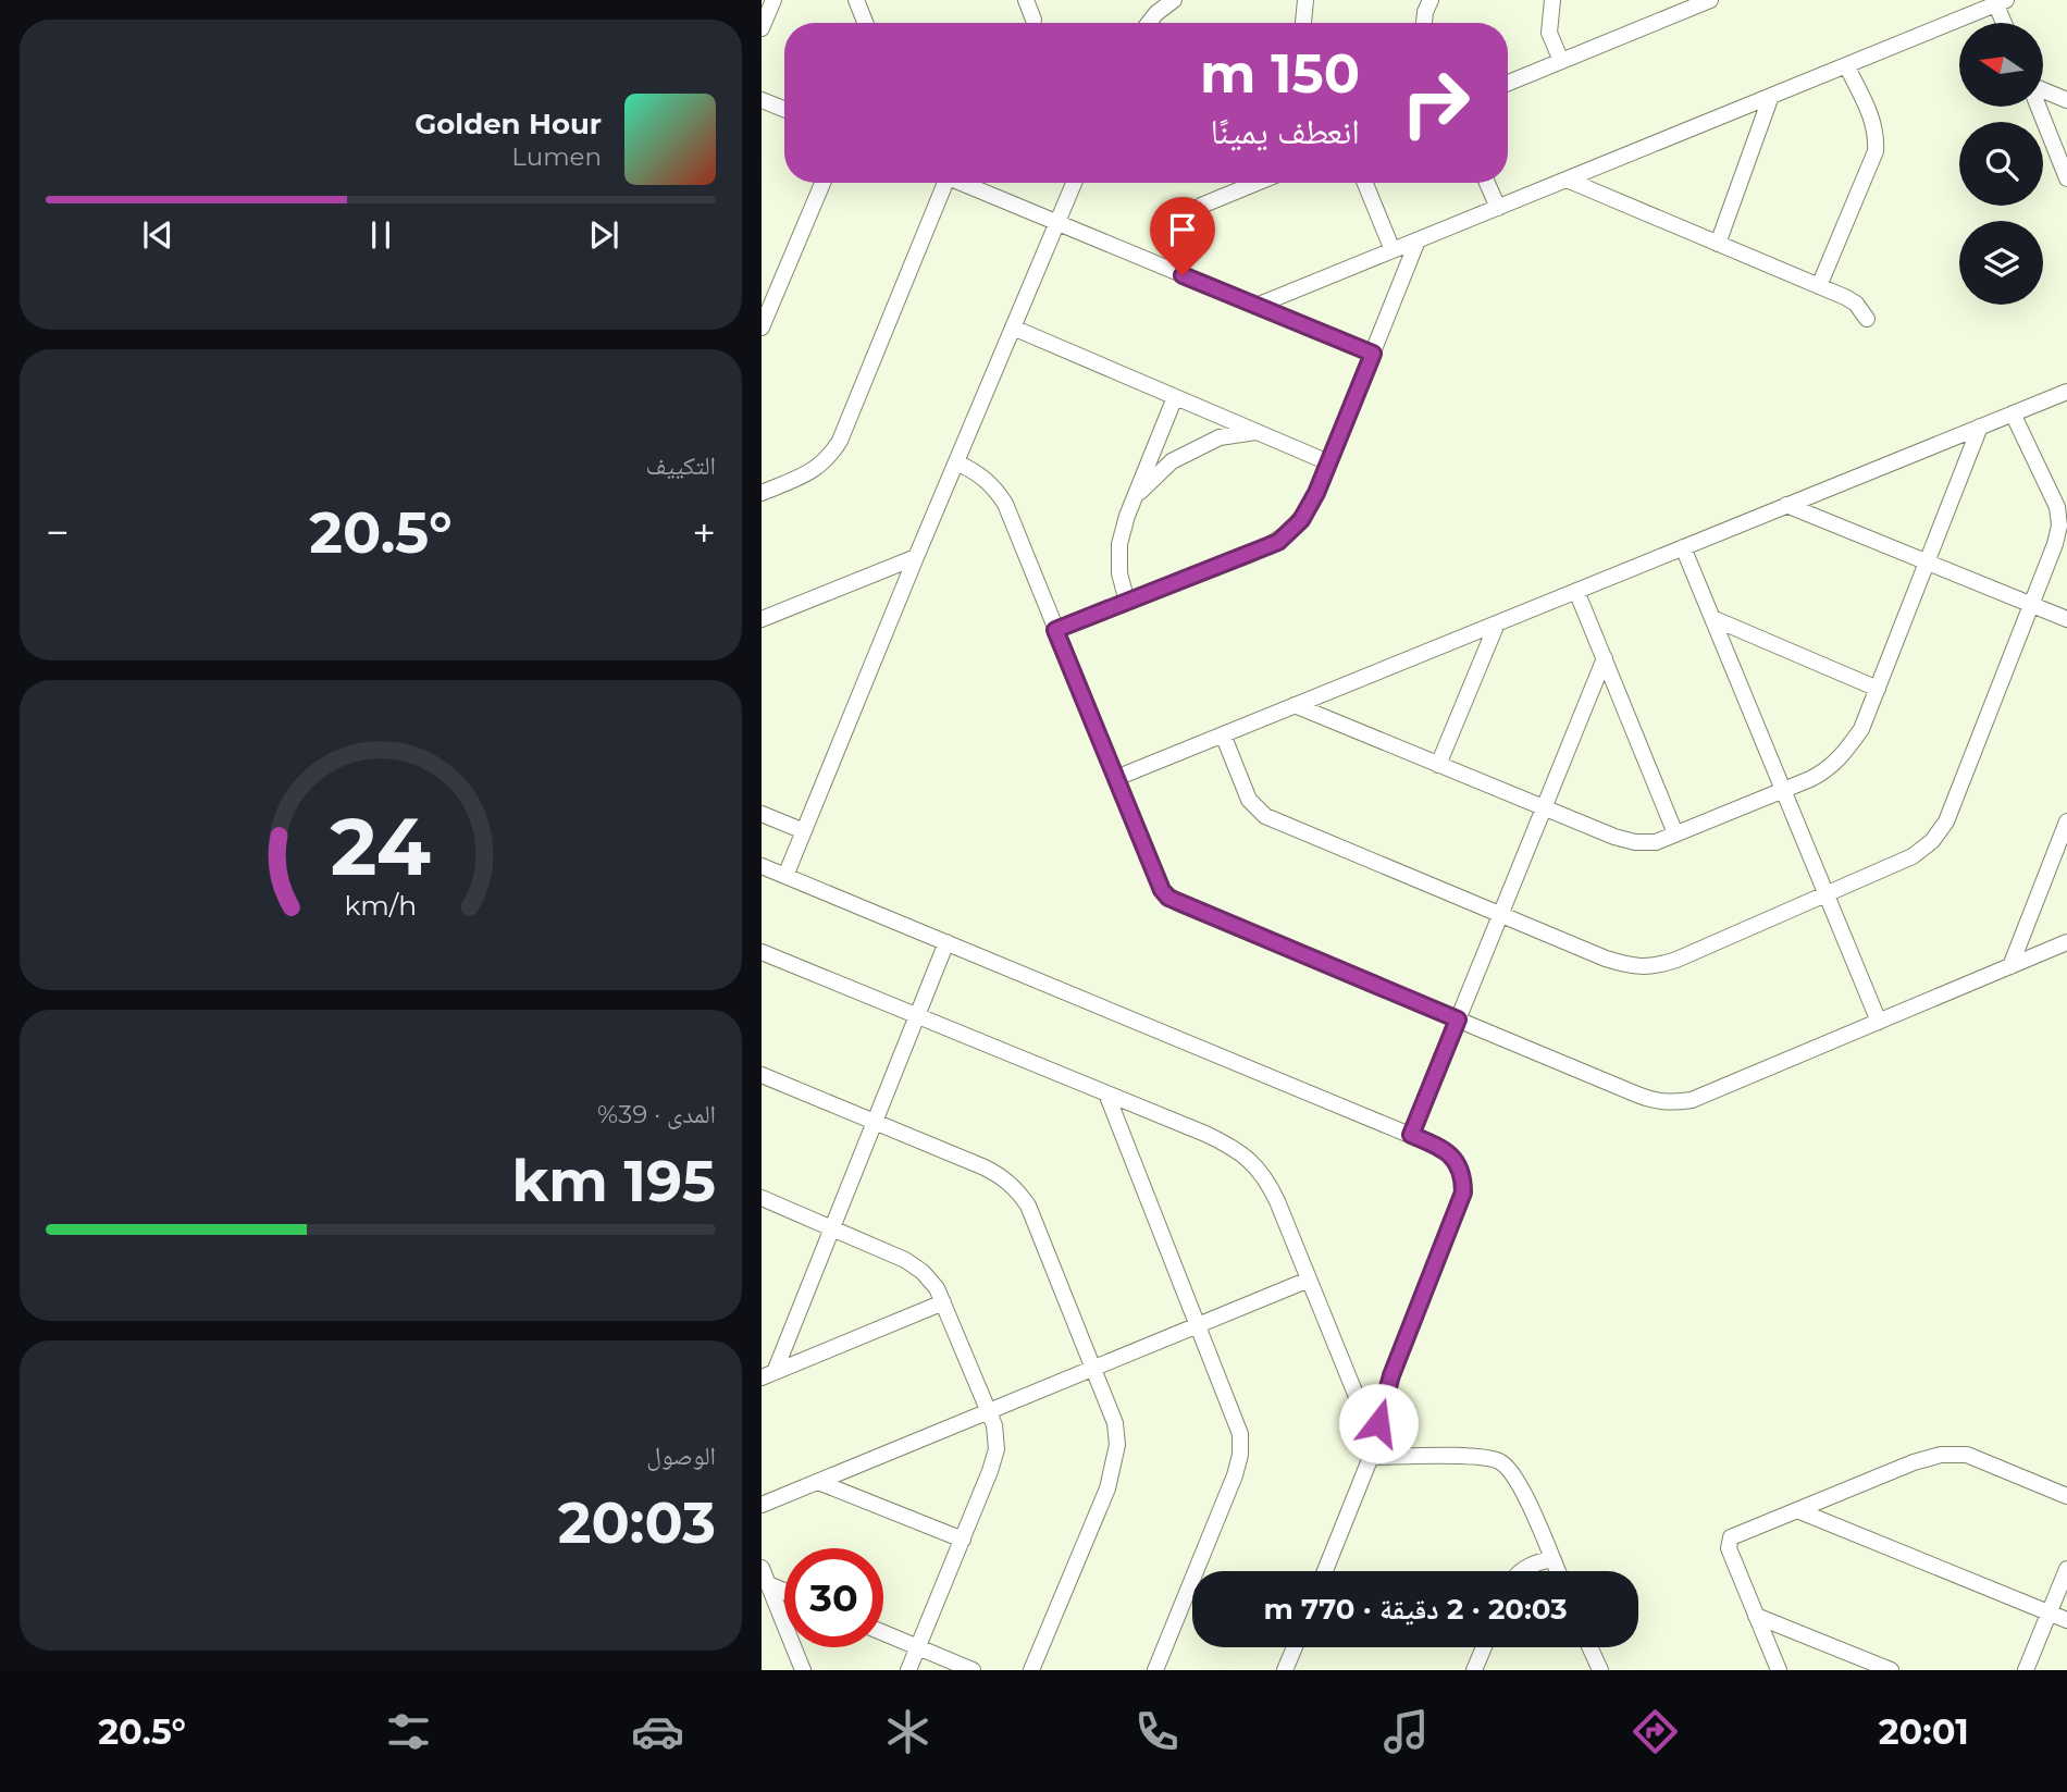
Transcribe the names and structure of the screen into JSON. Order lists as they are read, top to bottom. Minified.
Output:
{"north":"left","page":{"turn":["150 m","انعطف يمينًا"],"song":["Golden Hour","Lumen"],"tile":["التكييف",["المدى · 39%","195 km"],["الوصول","20:03"]],"heat":["−","20.5°","+"],"limit":"30","trip":"20:03 · 2 دقيقة · 770 m","tabs":["20:01","20.5°"],"gauge":["24","km/h"]}}
